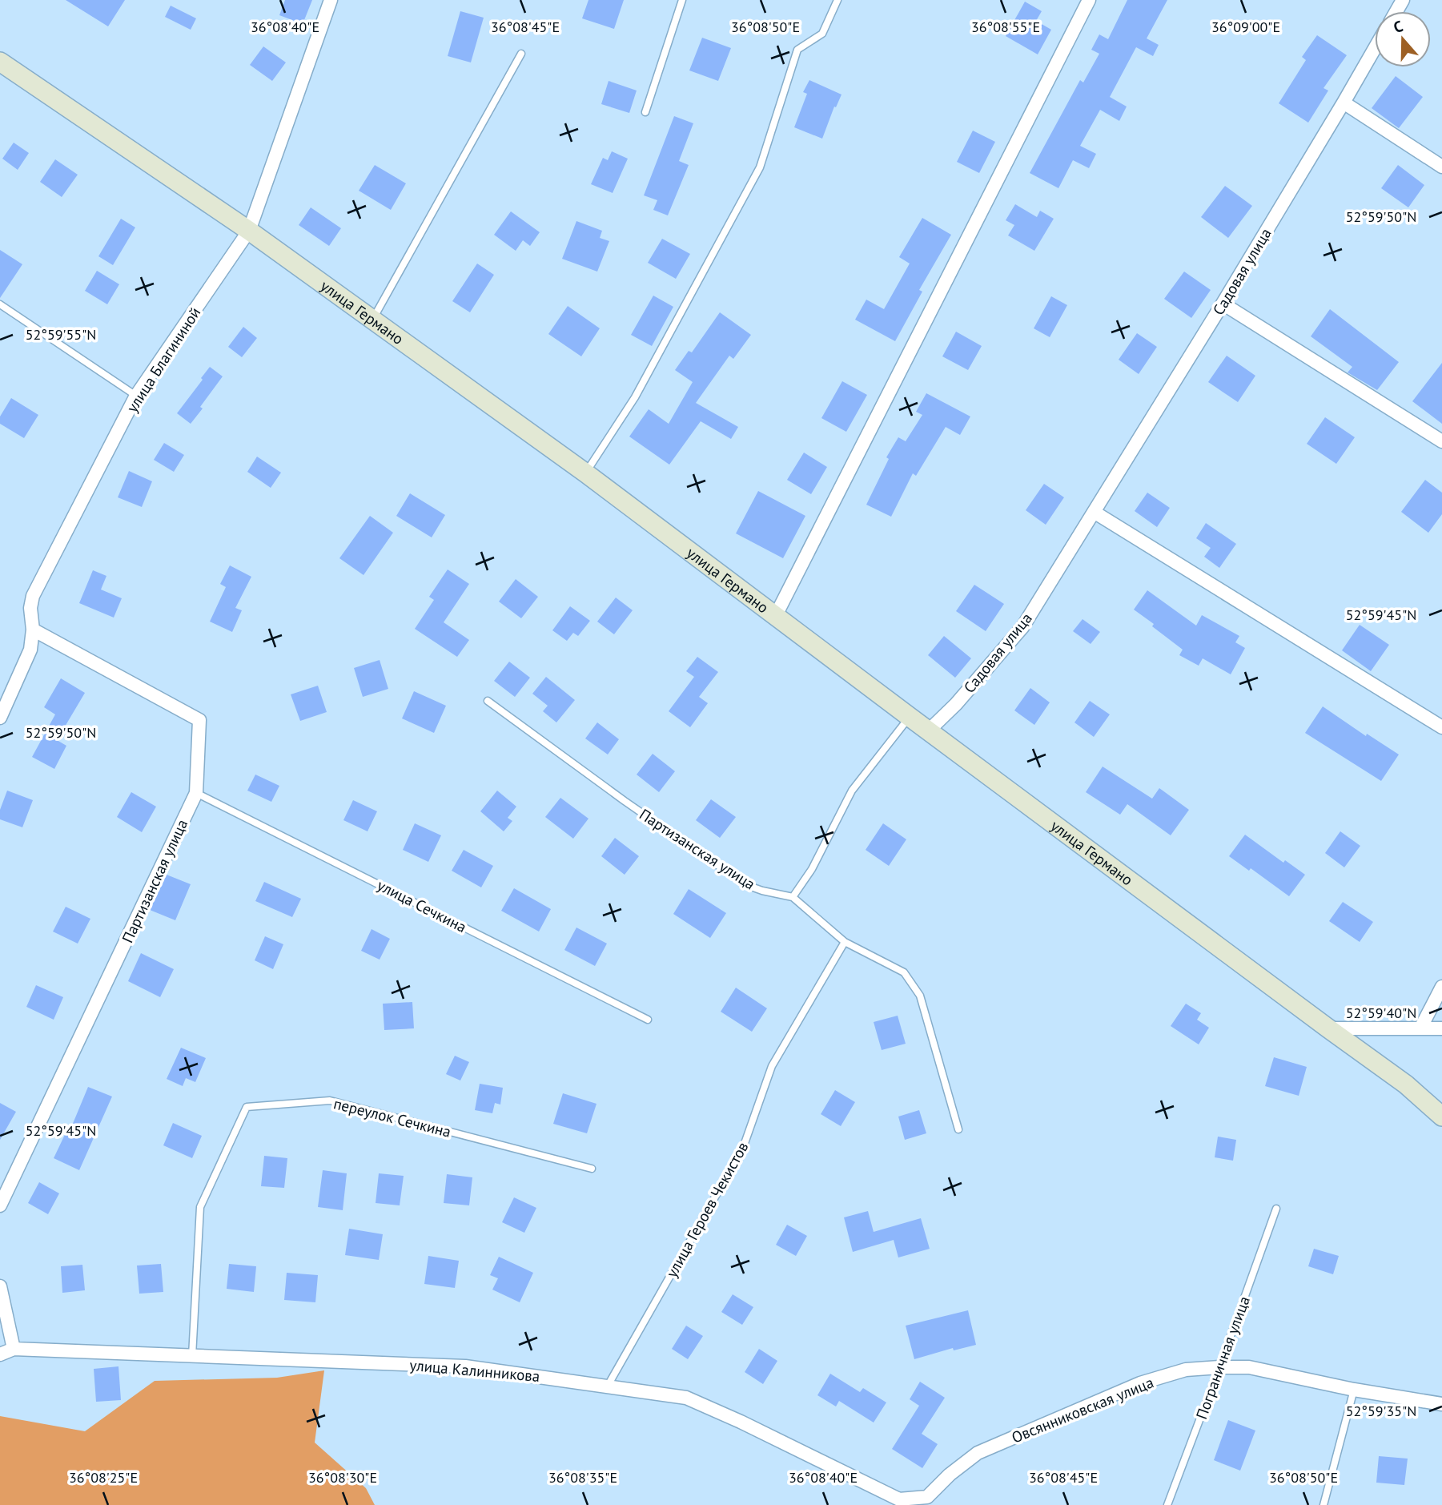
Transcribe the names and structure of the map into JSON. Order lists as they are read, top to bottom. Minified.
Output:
{"streets":{"main road":["улица Германо"],"street":["Садовая улица","улица Благининой","Партизанская улица","улица Калинникова","Овсянниковская улица"],"lane":["улица Сечкина","переулок Сечкина","улица Героев Чекистов","Пограничная улица"]},"crossings":[["Садовая улица","улица Германо"],["улица Германо","улица Благининой"],["улица Благининой","Партизанская улица"],["Партизанская улица","улица Сечкина"],["переулок Сечкина","улица Калинникова"],["улица Героев Чекистов","улица Калинникова"],["Пограничная улица","Овсянниковская улица"],["улица Калинникова","Овсянниковская улица"]],"north":"top","coordinates":["36°08'40\"E","36°08'45\"E","36°08'50\"E","36°08'55\"E","36°09'00\"E","52°59'50\"N","52°59'55\"N","52°59'45\"N","52°59'40\"N","52°59'35\"N","36°08'25\"E","36°08'30\"E","36°08'35\"E"]}
